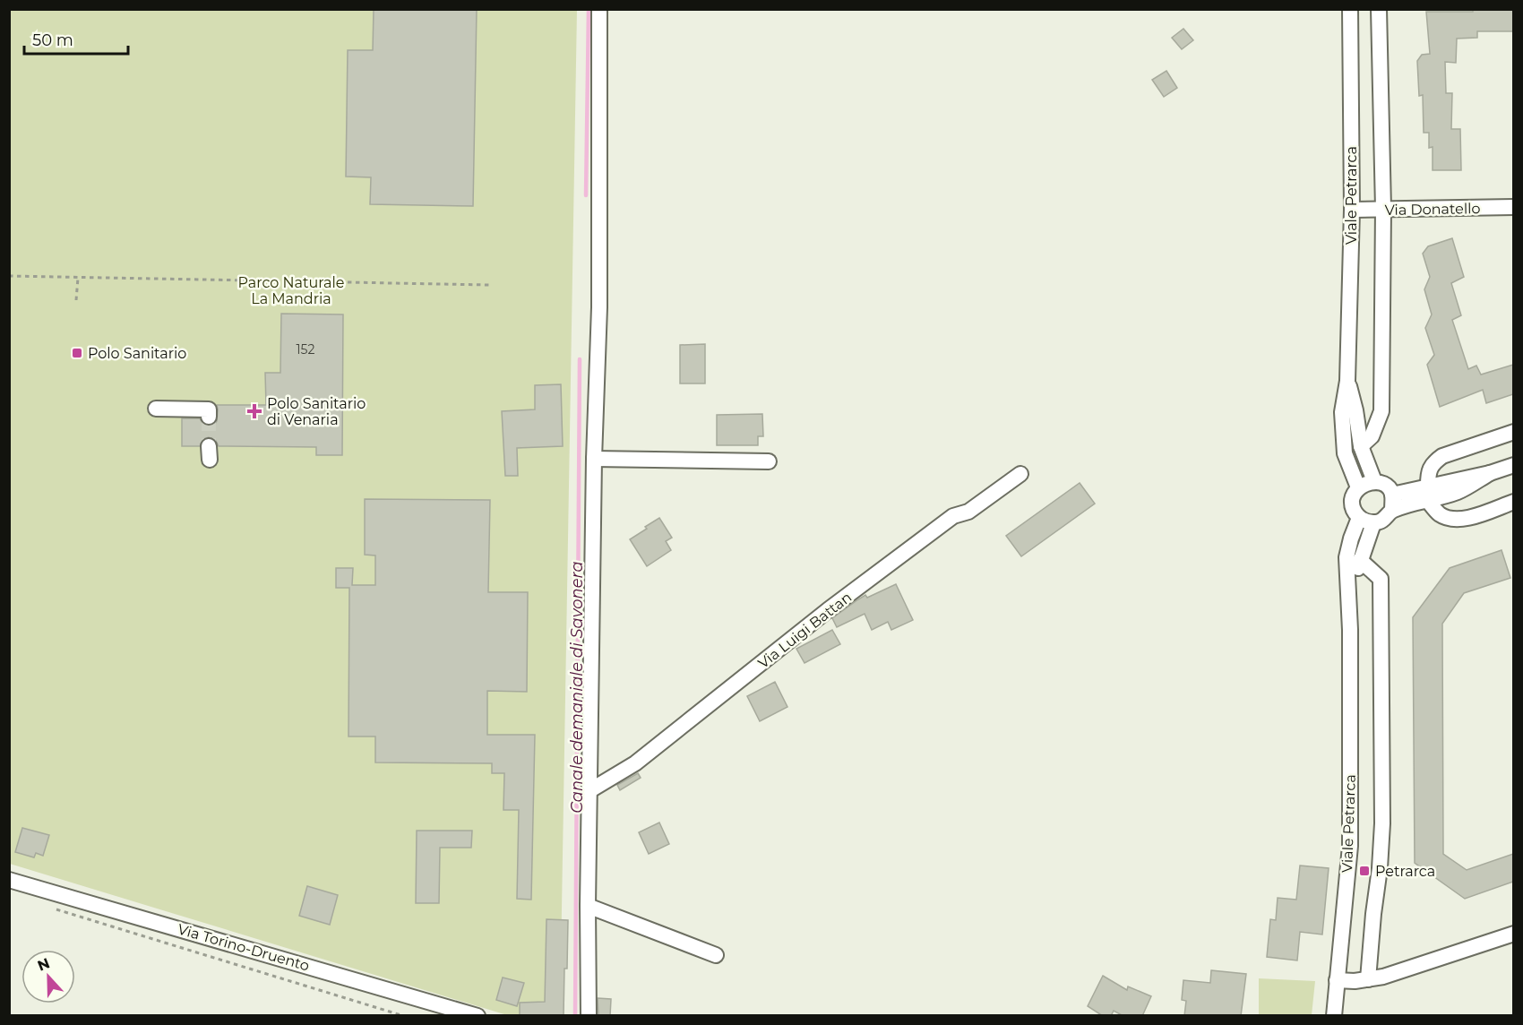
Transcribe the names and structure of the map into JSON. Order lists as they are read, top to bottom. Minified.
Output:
{"streets":{"street":["Viale Petrarca","Via Donatello","Via Luigi Battan","Via Torino-Druento"]},"crossings":[["Viale Petrarca","Via Donatello"]],"water":["Canale demaniale di Savonera"],"parks":["Parco Naturale La Mandria"],"places":{"transit":["Polo Sanitario","Petrarca"],"health":["Polo Sanitario di Venaria"]},"house_numbers":["152"],"scale_bar":"50 m","north":"top"}
